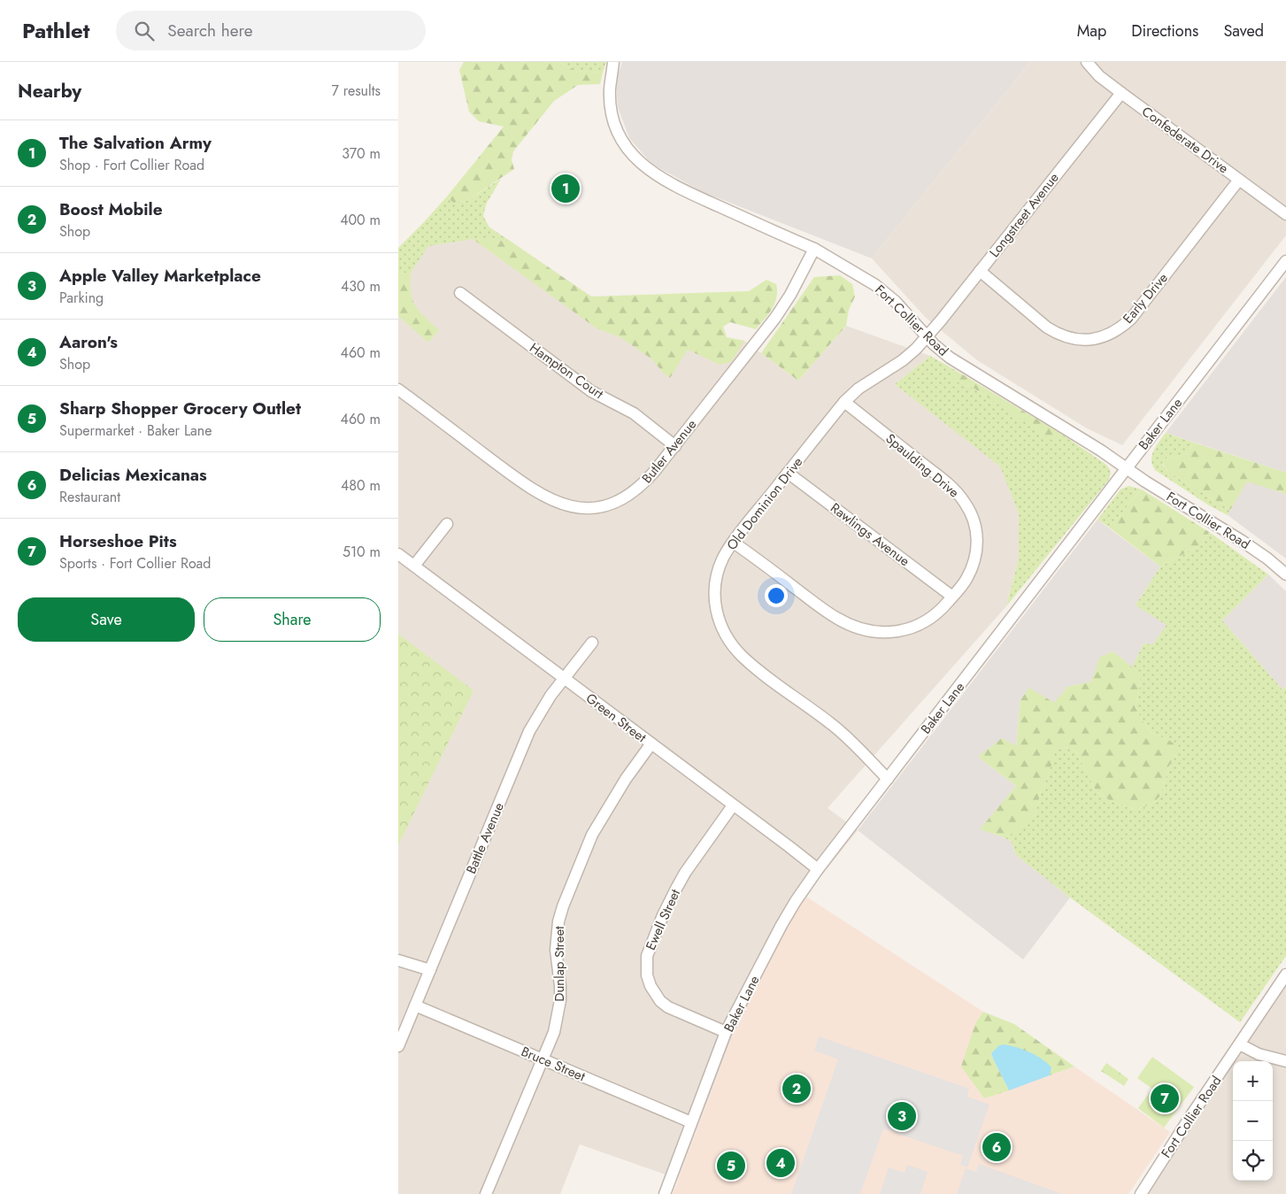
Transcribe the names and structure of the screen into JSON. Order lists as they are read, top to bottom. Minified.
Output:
{"streets":{"street":["Confederate Drive","Longstreet Avenue","Early Drive","Fort Collier Road","Hampton Court","Baker Lane","Butler Avenue","Spaulding Drive","Old Dominion Drive","Rawlings Avenue","Green Street","Battle Avenue","Ewell Street","Dunlap Street","Bruce Street"]},"crossings":[["Confederate Drive","Longstreet Avenue"],["Confederate Drive","Early Drive"],["Longstreet Avenue","Early Drive"],["Longstreet Avenue","Fort Collier Road"],["Longstreet Avenue","Old Dominion Drive"],["Fort Collier Road","Baker Lane"],["Fort Collier Road","Butler Avenue"],["Fort Collier Road","Old Dominion Drive"],["Hampton Court","Butler Avenue"],["Baker Lane","Old Dominion Drive"],["Baker Lane","Green Street"],["Baker Lane","Ewell Street"],["Baker Lane","Bruce Street"],["Spaulding Drive","Old Dominion Drive"],["Spaulding Drive","Rawlings Avenue"],["Old Dominion Drive","Rawlings Avenue"],["Green Street","Battle Avenue"],["Green Street","Ewell Street"],["Green Street","Dunlap Street"],["Battle Avenue","Bruce Street"],["Dunlap Street","Bruce Street"]],"page":{"header":"Pathlet","search":"Search here","nav":["Map","Directions","Saved"],"heading":["Nearby","7 results"],"list":[{"mark":"1","name":"The Salvation Army","note":"Shop · Fort Collier Road","value":"370 m"},{"mark":"2","name":"Boost Mobile","note":"Shop","value":"400 m"},{"mark":"3","name":"Apple Valley Marketplace","note":"Parking","value":"430 m"},{"mark":"4","name":"Aaron's","note":"Shop","value":"460 m"},{"mark":"5","name":"Sharp Shopper Grocery Outlet","note":"Supermarket · Baker Lane","value":"460 m"},{"mark":"6","name":"Delicias Mexicanas","note":"Restaurant","value":"480 m"},{"mark":"7","name":"Horseshoe Pits","note":"Sports · Fort Collier Road","value":"510 m"}],"pins":["1","2","7","3","6","4","5"],"buttons":["Save","Share"],"map_buttons":["+","−"]}}
